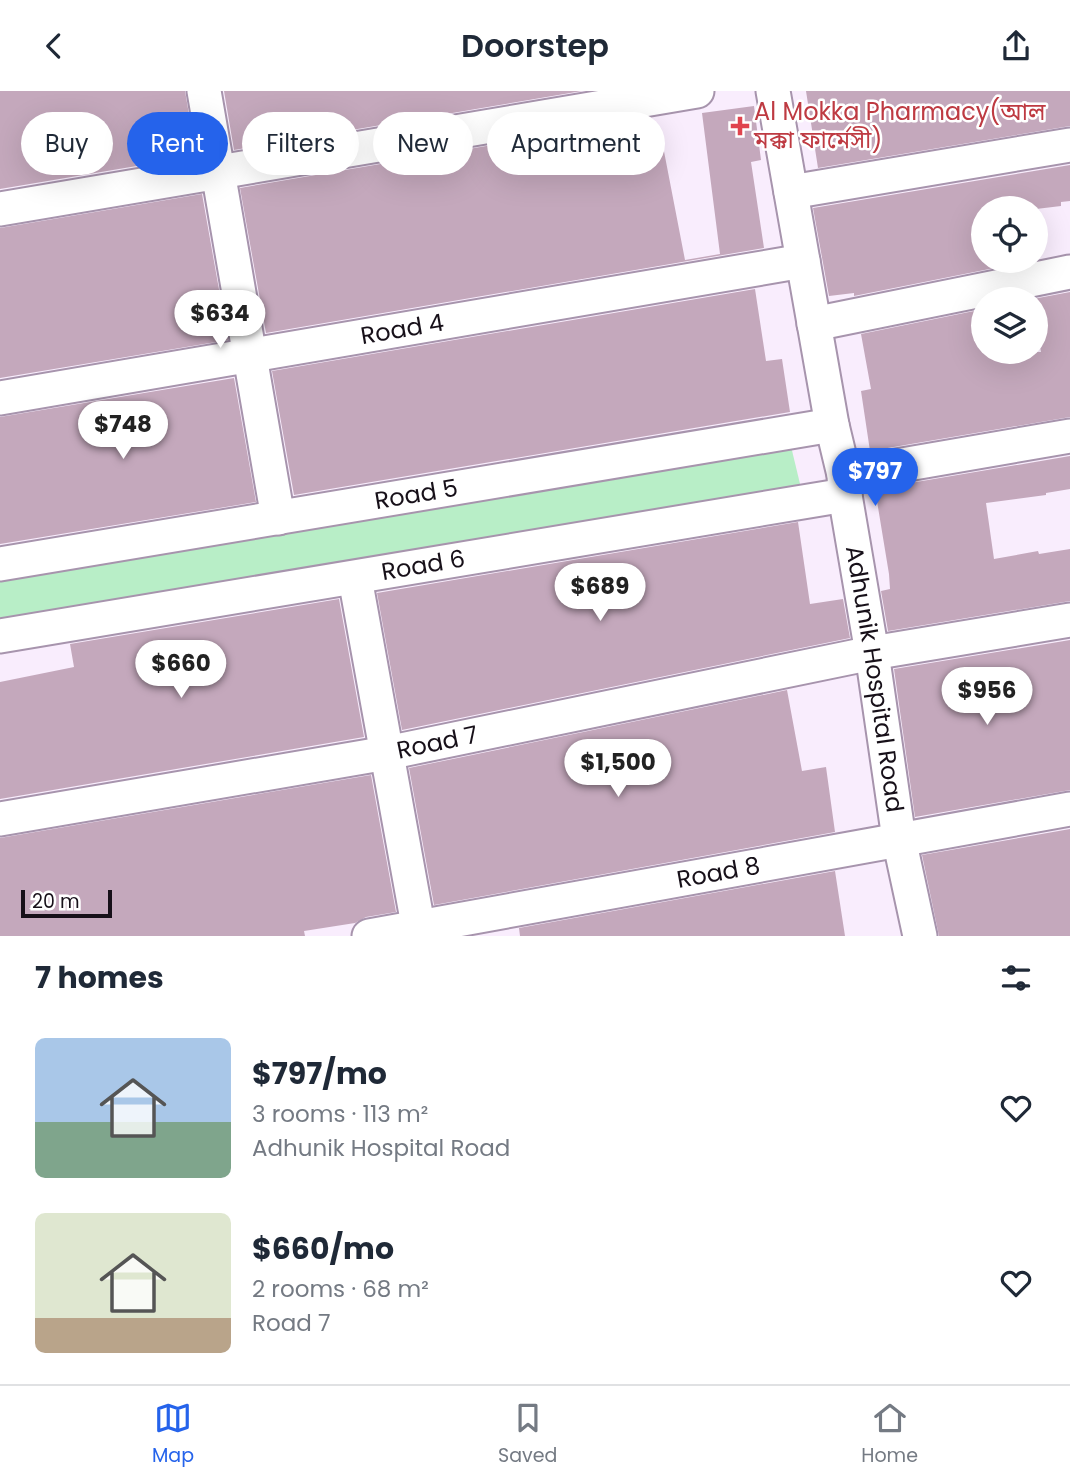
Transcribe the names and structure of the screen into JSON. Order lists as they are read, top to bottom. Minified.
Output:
{"streets":{"street":["Road 4","Road 5","Road 6","Adhunik Hospital Road","Road 7","Road 8"]},"crossings":[["Road 4","Adhunik Hospital Road"],["Road 5","Adhunik Hospital Road"],["Road 6","Adhunik Hospital Road"],["Adhunik Hospital Road","Road 7"],["Adhunik Hospital Road","Road 8"]],"places":{"health":["Al Mokka Pharmacy(আল মক্কা ফার্মেসী)"]},"scale_bar":"20 m","page":{"header":"Doorstep","chip":["Buy","Rent","Filters","New","Apartment"],"price":["$634","$748","$797","$689","$660","$956","$1,500"],"scale":"20 m","heading":"7 homes","list":[{"name":"$797/mo","note":"3 rooms · 113 m² · Adhunik Hospital Road"},{"name":"$660/mo","note":"2 rooms · 68 m² · Road 7"}],"tabs":["Map","Saved","Home"]}}
